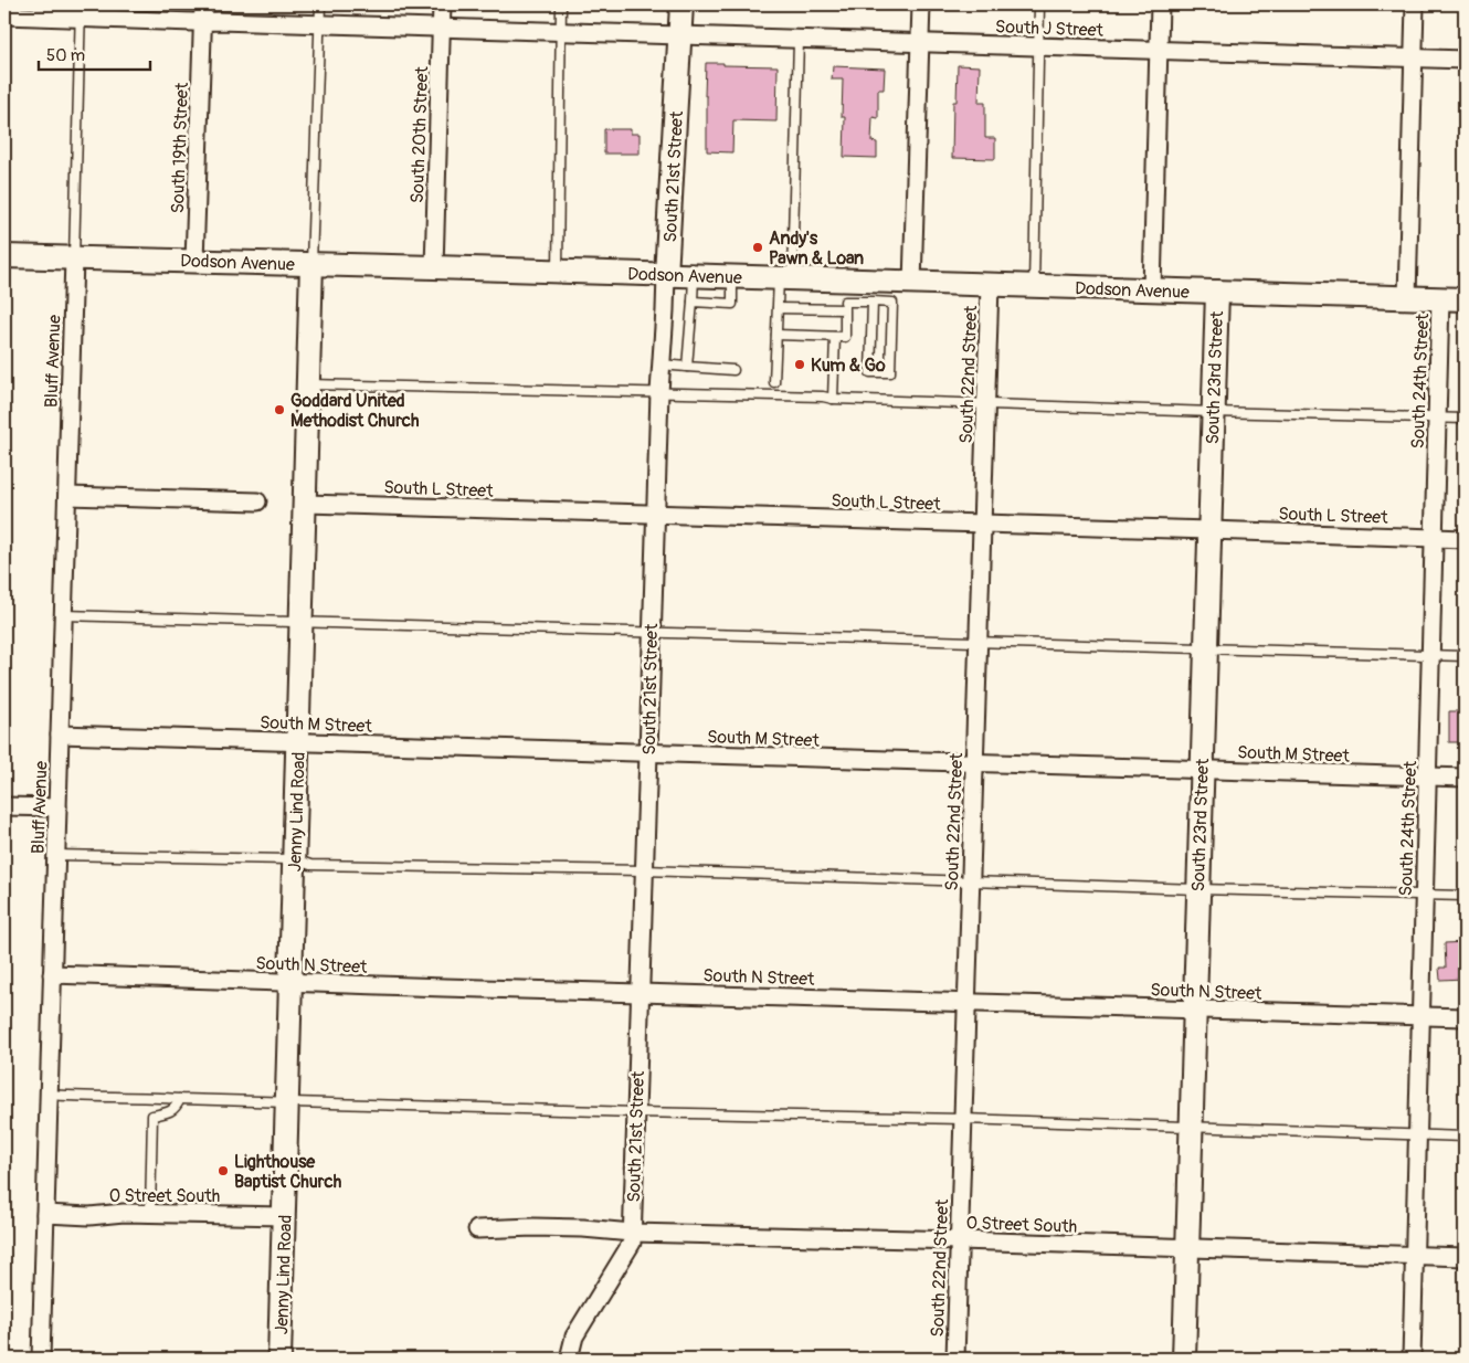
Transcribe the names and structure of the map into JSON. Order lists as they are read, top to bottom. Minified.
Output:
{"streets":{"street":["South J Street","South 20th Street","South 19th Street","South 21st Street","Dodson Avenue","Bluff Avenue","South 22nd Street","South 23rd Street","South 24th Street","South L Street","South M Street","Jenny Lind Road","South N Street","O Street South"]},"crossings":[["South J Street","South 20th Street"],["South J Street","South 19th Street"],["South J Street","South 21st Street"],["South J Street","South 24th Street"],["South 20th Street","Dodson Avenue"],["South 19th Street","Dodson Avenue"],["South 21st Street","Dodson Avenue"],["South 21st Street","South L Street"],["South 21st Street","South M Street"],["South 21st Street","South N Street"],["South 21st Street","O Street South"],["Dodson Avenue","Bluff Avenue"],["Dodson Avenue","South 22nd Street"],["Dodson Avenue","South 23rd Street"],["Dodson Avenue","South 24th Street"],["Dodson Avenue","Jenny Lind Road"],["Bluff Avenue","South M Street"],["Bluff Avenue","South N Street"],["Bluff Avenue","O Street South"],["South 22nd Street","South L Street"],["South 22nd Street","South M Street"],["South 22nd Street","South N Street"],["South 22nd Street","O Street South"],["South 23rd Street","South L Street"],["South 23rd Street","South M Street"],["South 23rd Street","South N Street"],["South 23rd Street","O Street South"],["South 24th Street","South L Street"],["South 24th Street","South M Street"],["South 24th Street","South N Street"],["South 24th Street","O Street South"],["South L Street","Jenny Lind Road"],["South M Street","Jenny Lind Road"],["Jenny Lind Road","South N Street"],["Jenny Lind Road","O Street South"]],"places":["Andy's Pawn & Loan","Kum & Go","Goddard United Methodist Church","Lighthouse Baptist Church"],"scale_bar":"50 m"}
